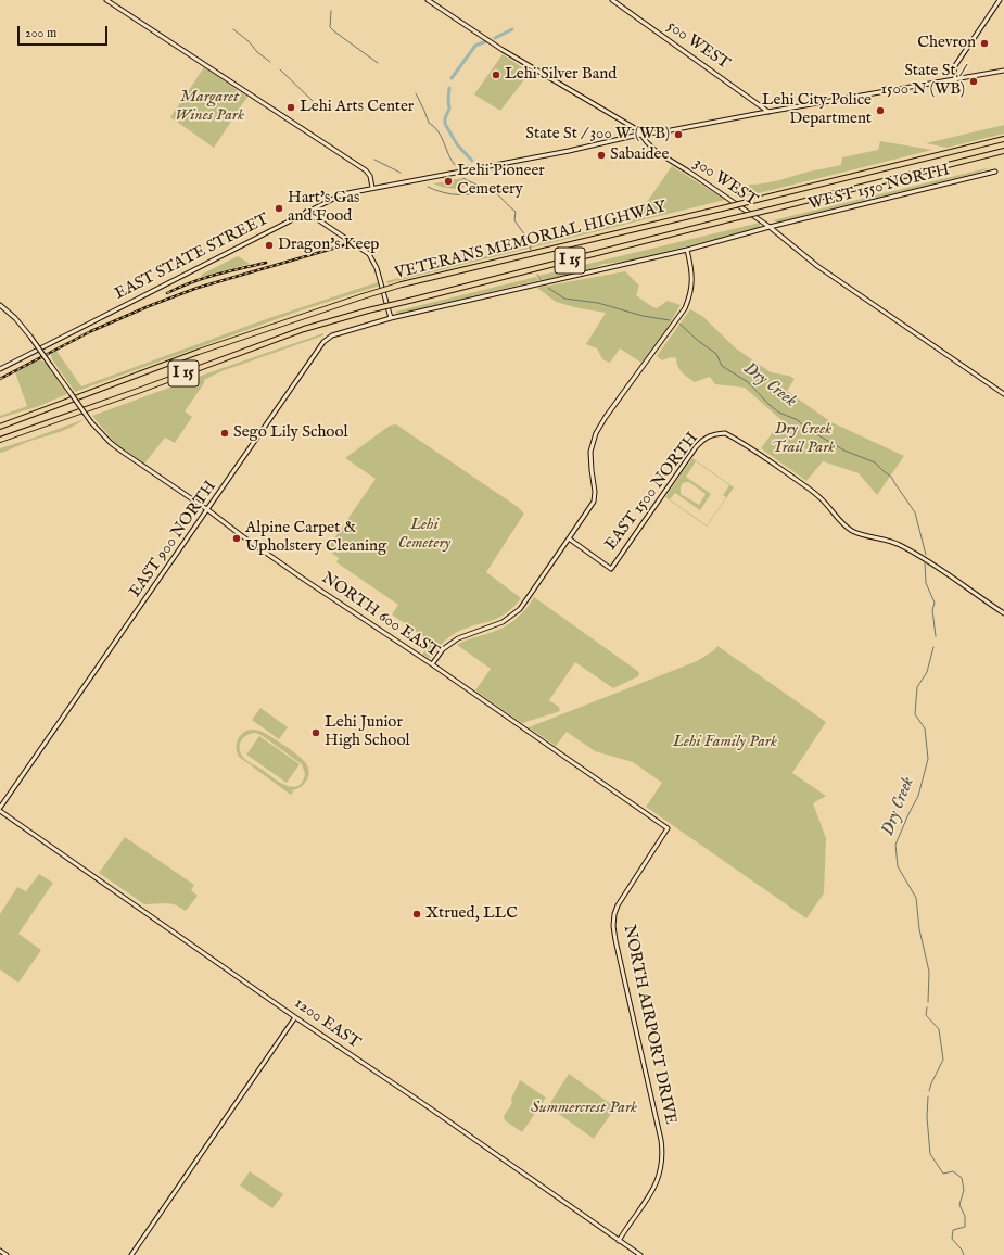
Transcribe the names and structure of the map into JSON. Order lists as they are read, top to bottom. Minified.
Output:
{"streets":{"highway":["VETERANS MEMORIAL HIGHWAY","I 15"],"street":["500 WEST","300 WEST","WEST 1550 NORTH","EAST STATE STREET","EAST 1500 NORTH","EAST 900 NORTH","NORTH 600 EAST","1200 EAST","NORTH AIRPORT DRIVE"]},"crossings":[["500 WEST","EAST STATE STREET"],["300 WEST","WEST 1550 NORTH"],["300 WEST","EAST STATE STREET"],["WEST 1550 NORTH","EAST 900 NORTH"],["EAST 900 NORTH","NORTH 600 EAST"],["EAST 900 NORTH","1200 EAST"],["NORTH 600 EAST","NORTH AIRPORT DRIVE"],["1200 EAST","NORTH AIRPORT DRIVE"]],"water":["Dry Creek"],"parks":["Margaret Wines Park","Dry Creek Trail Park","Lehi Cemetery","Lehi Family Park","Summercrest Park"],"places":["Chevron","Lehi Silver Band","State St / 1500 N (WB)","Lehi Arts Center","Lehi City Police Department","State St / 300 W (WB)","Sabaidee","Lehi Pioneer Cemetery","Hart's Gas and Food","Dragon's Keep","Sego Lily School","Alpine Carpet & Upholstery Cleaning","Lehi Junior High School","Xtrued, LLC"],"scale_bar":"200 m"}
